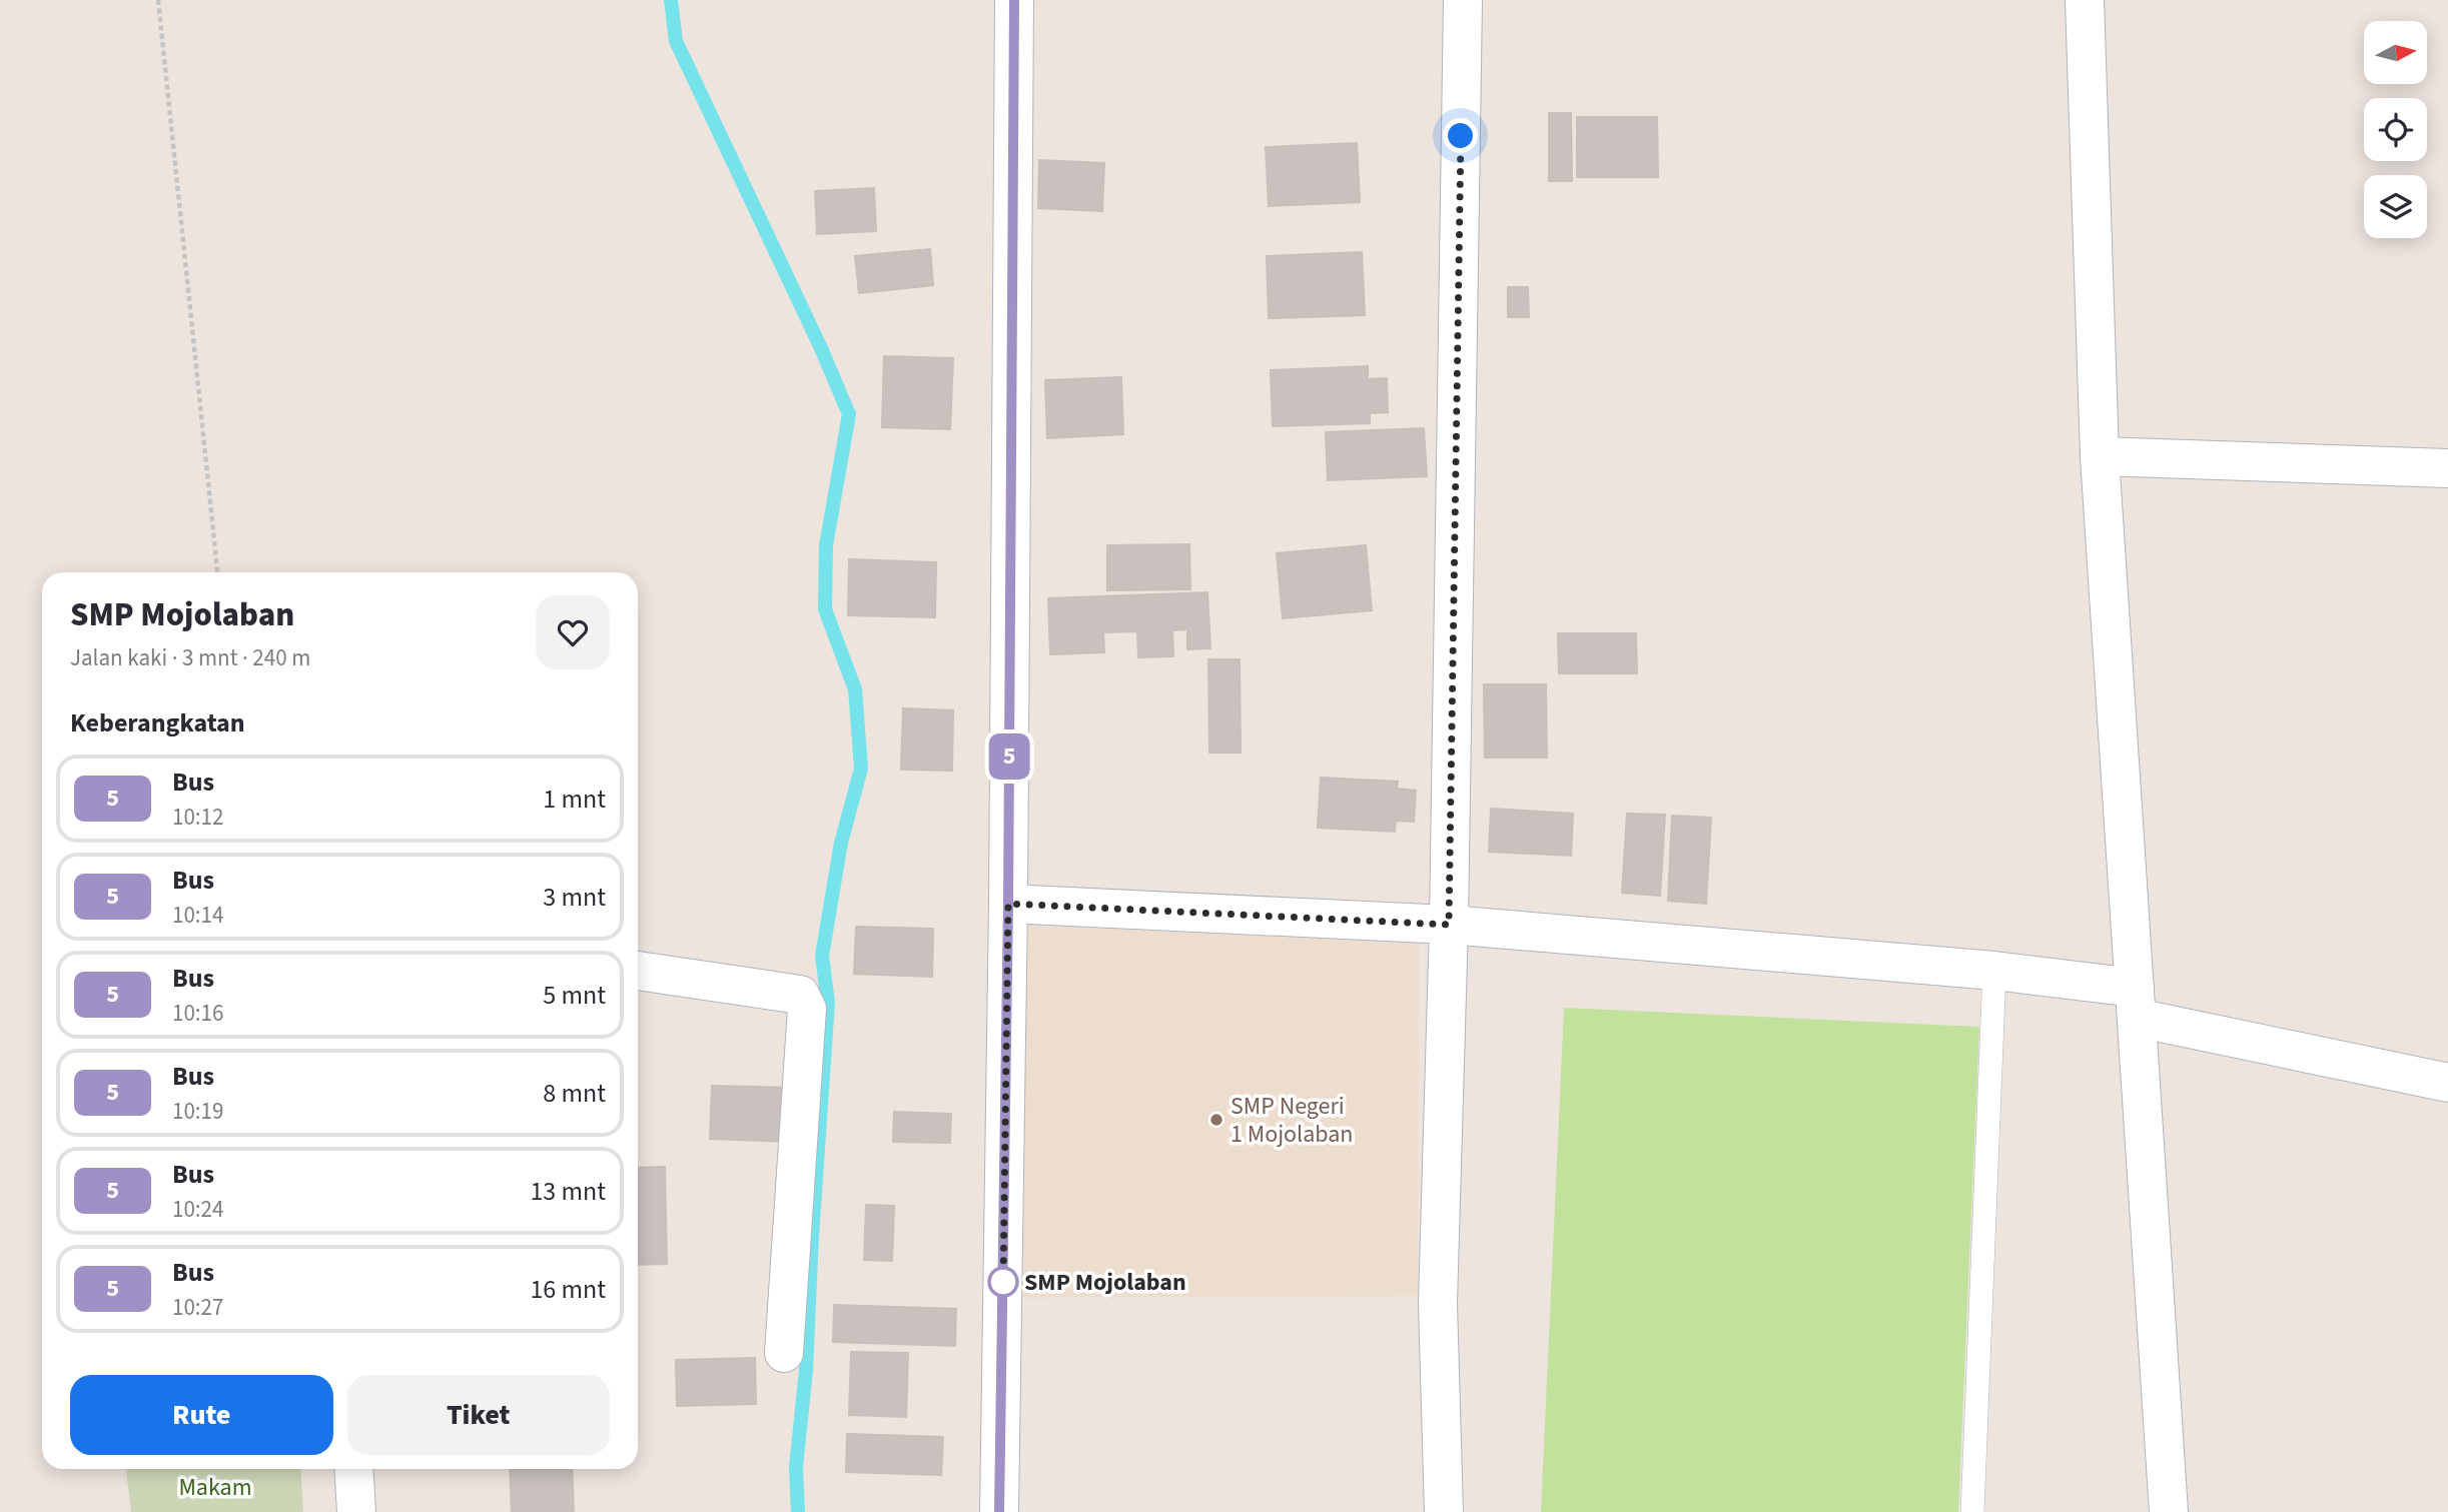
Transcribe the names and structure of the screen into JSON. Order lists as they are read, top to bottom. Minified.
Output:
{"parks":["Makam"],"places":["SMP Negeri 1 Mojolaban","SMP Mojolaban"],"lines":["bus line 5"],"north":"right","page":{"on_map":"5","heading":[["SMP Mojolaban","Jalan kaki · 3 mnt · 240 m"],"Keberangkatan"],"list":[{"mark":"5","name":"Bus","note":"10:12","value":"1 mnt"},{"mark":"5","name":"Bus","note":"10:14","value":"3 mnt"},{"mark":"5","name":"Bus","note":"10:16","value":"5 mnt"},{"mark":"5","name":"Bus","note":"10:19","value":"8 mnt"},{"mark":"5","name":"Bus","note":"10:24","value":"13 mnt"},{"mark":"5","name":"Bus","note":"10:27","value":"16 mnt"}],"buttons":["Rute","Tiket"]}}
